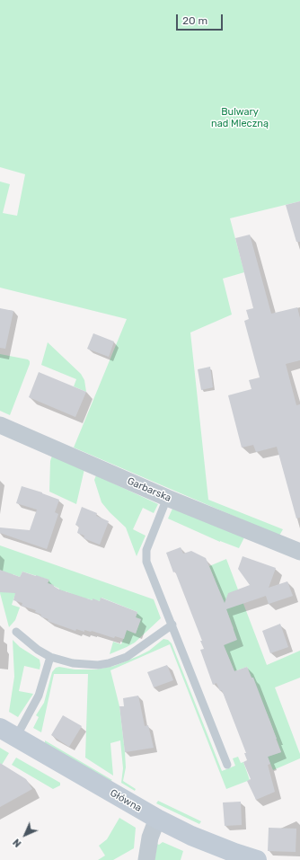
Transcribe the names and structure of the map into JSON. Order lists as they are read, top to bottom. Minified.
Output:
{"streets":{"street":["Garbarska","Główna"]},"parks":["Bulwary nad Mleczną"],"scale_bar":"20 m","north":"bottom left"}
